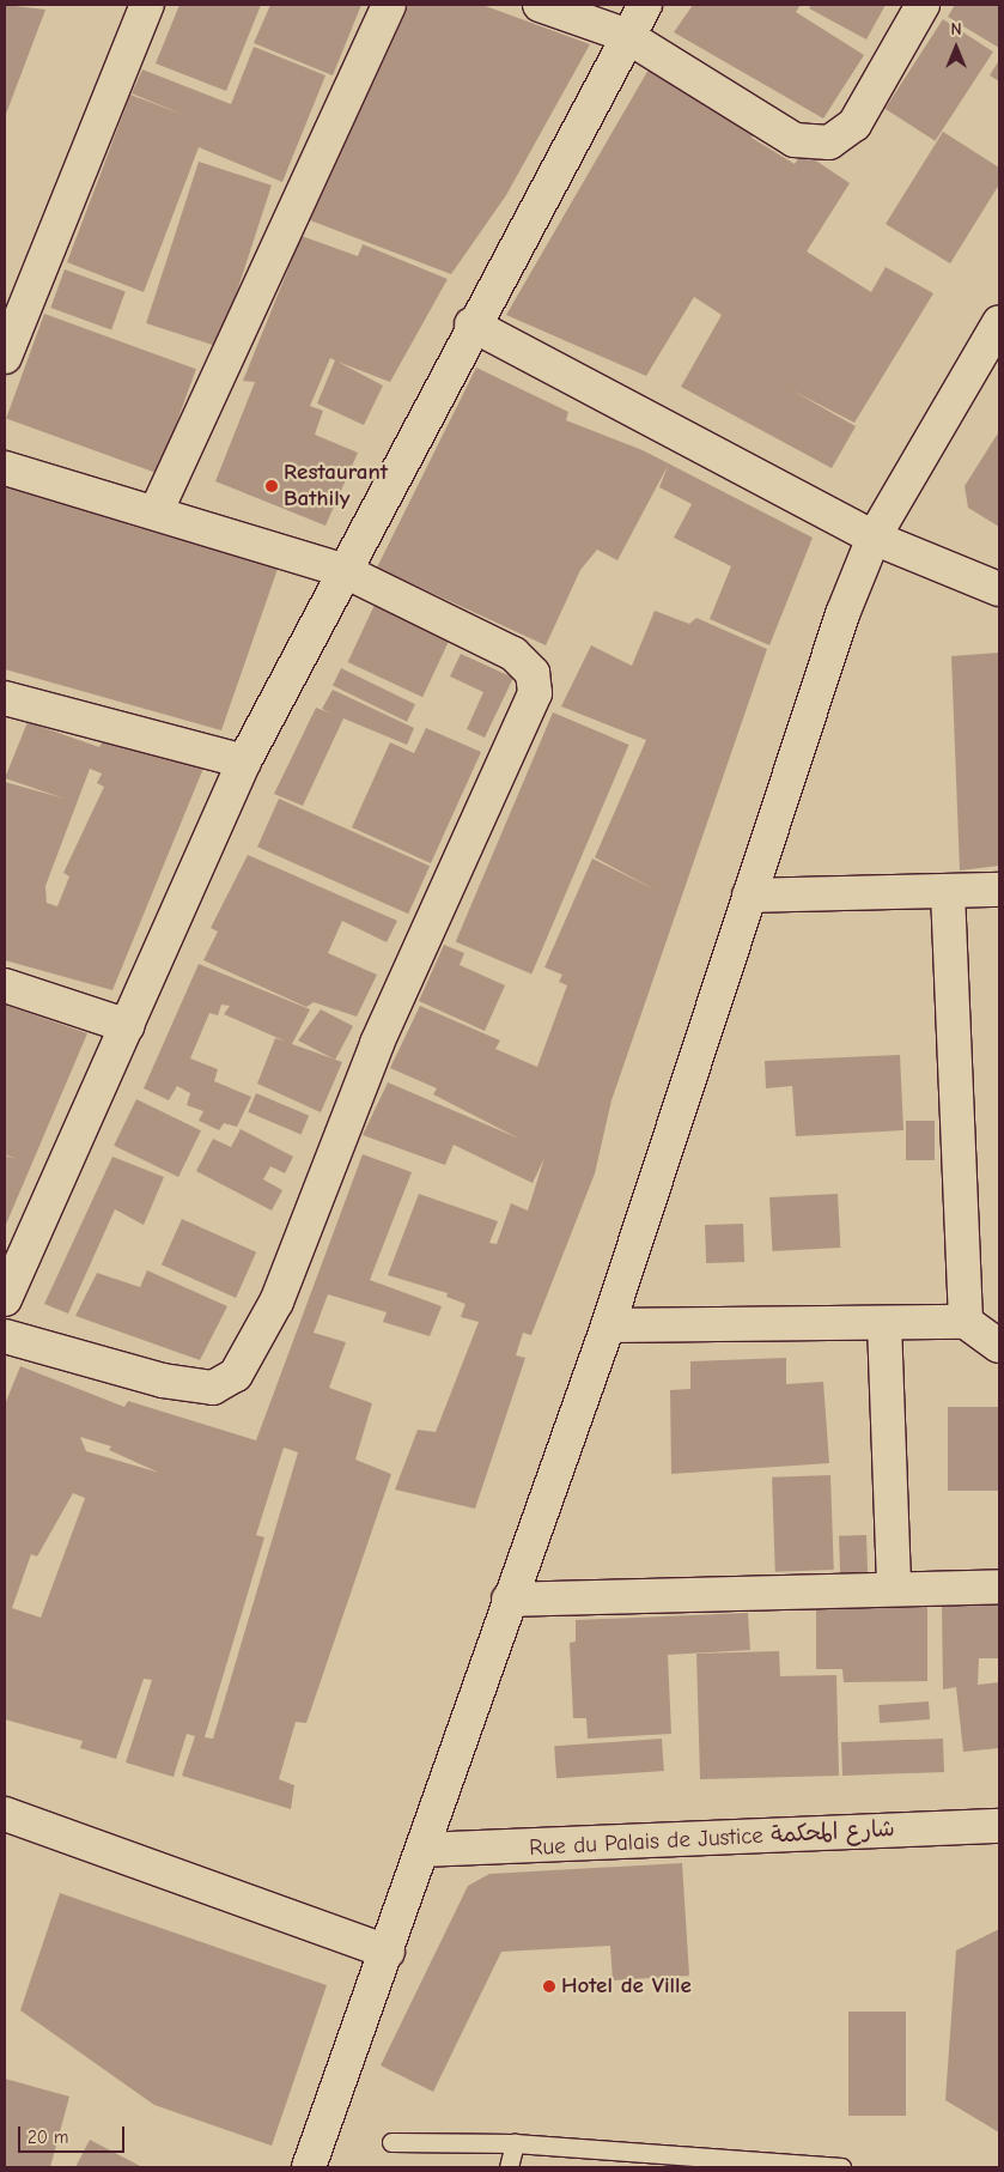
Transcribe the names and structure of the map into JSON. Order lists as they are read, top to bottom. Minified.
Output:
{"streets":{"main road":["Rue du Palais de Justice شارع المحكمة"]},"places":["Restaurant Bathily","Hotel de Ville"],"scale_bar":"20 m","north":"top"}
